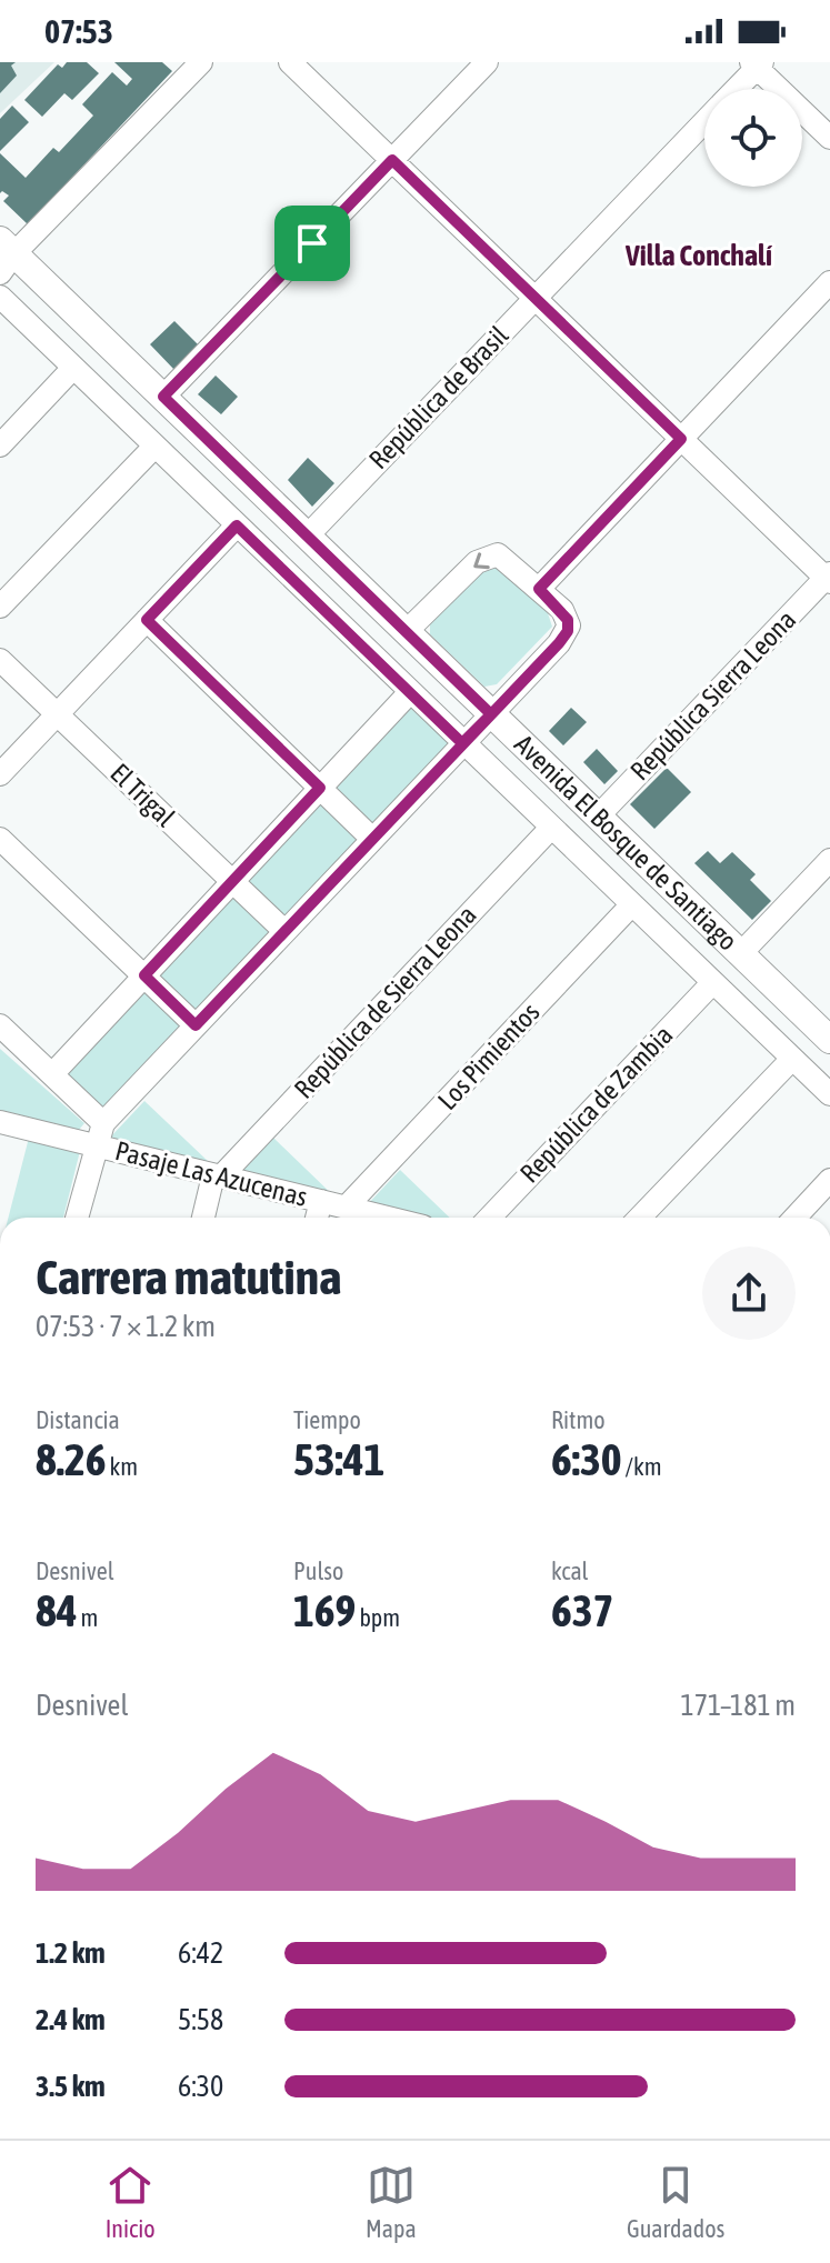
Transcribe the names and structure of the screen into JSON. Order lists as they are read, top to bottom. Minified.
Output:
{"streets":{"main road":["Avenida El Bosque de Santiago"],"street":["República de Brasil","República Sierra Leona","El Trigal","República de Sierra Leona","Los Pimientos","República de Zambia","Pasaje Las Azucenas"]},"crossings":[["República de Brasil","Avenida El Bosque de Santiago"],["República Sierra Leona","Avenida El Bosque de Santiago"],["Avenida El Bosque de Santiago","República de Sierra Leona"],["Avenida El Bosque de Santiago","Los Pimientos"],["Avenida El Bosque de Santiago","República de Zambia"],["República de Sierra Leona","Pasaje Las Azucenas"],["Los Pimientos","Pasaje Las Azucenas"]],"districts":["Villa Conchalí"],"page":{"status":"07:53","heading":["Carrera matutina","07:53 · 7 × 1.2 km"],"stats":[["Distancia","8.26 km"],["Tiempo","53:41"],["Ritmo","6:30 /km"],["Desnivel","84 m"],["Pulso","169 bpm"],["kcal","637"]],"chart":["Desnivel","171–181 m"],"list":[{"name":"1.2 km","note":"6:42"},{"name":"2.4 km","note":"5:58"},{"name":"3.5 km","note":"6:30"}],"tabs":["Inicio","Mapa","Guardados"]}}
